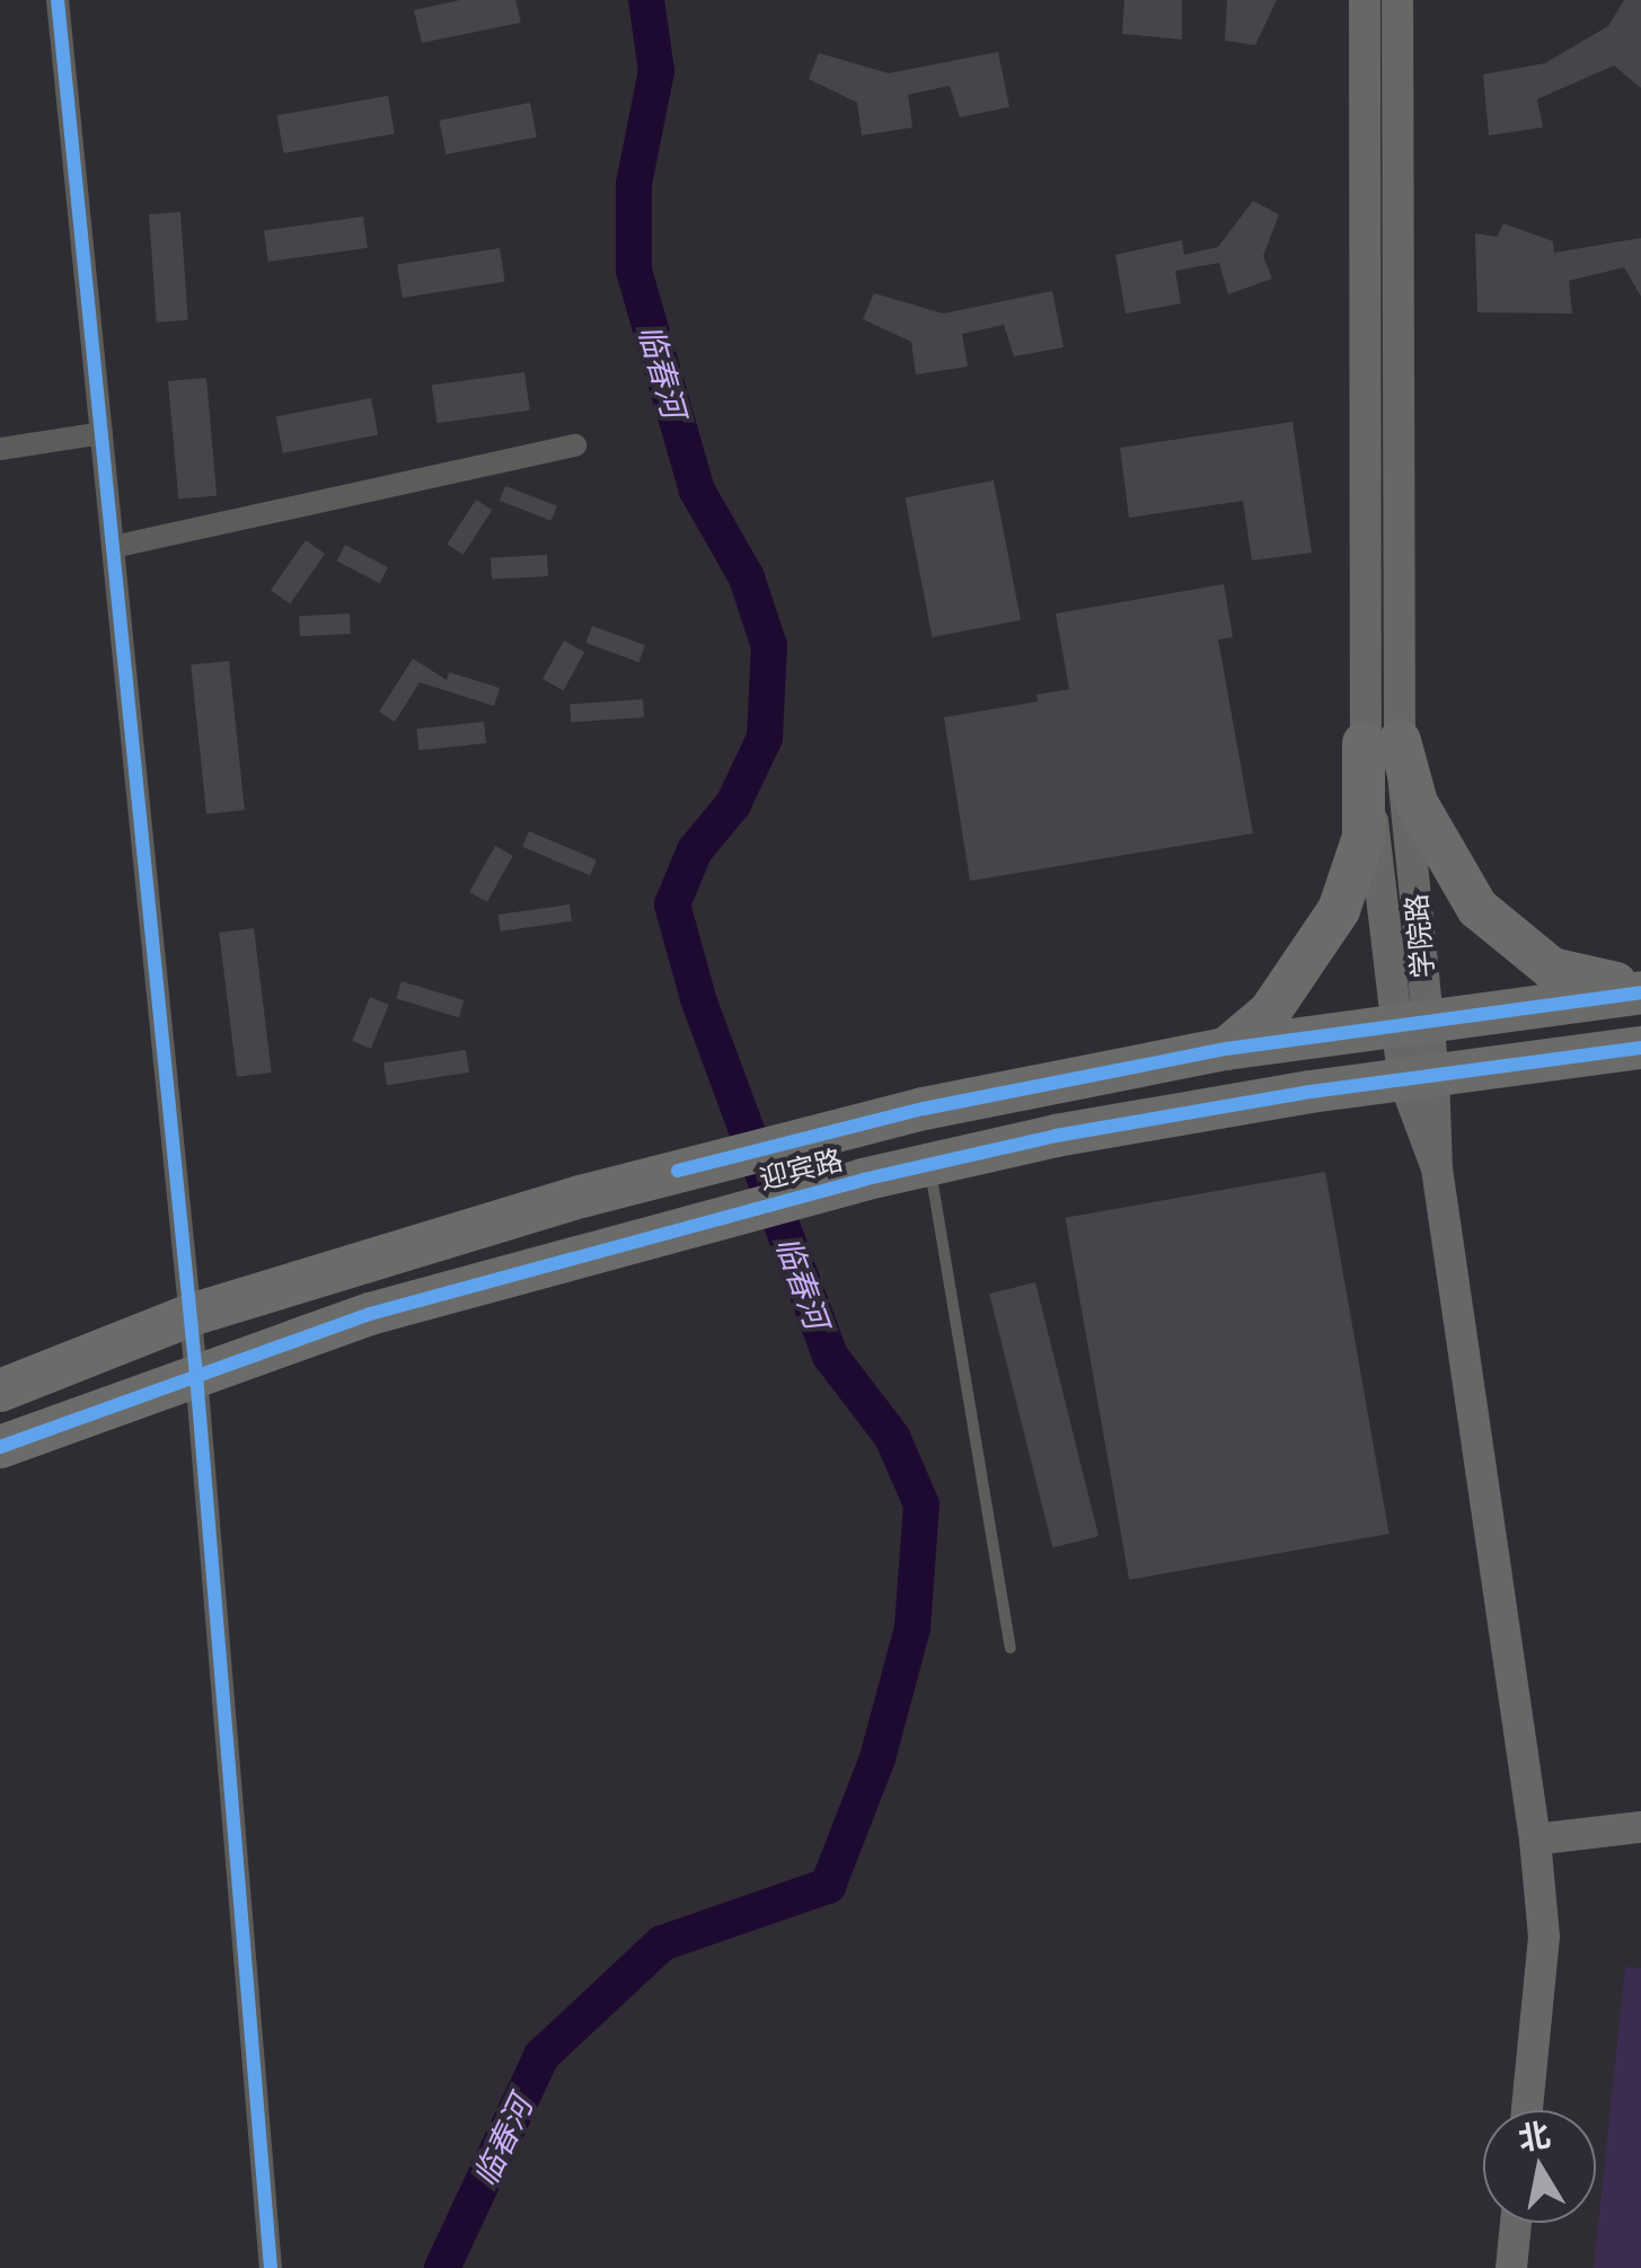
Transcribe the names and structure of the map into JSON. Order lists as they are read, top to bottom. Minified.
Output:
{"streets":{"highway":["迎宾路"],"main road":["学院路"]},"crossings":[["学院路","迎宾路"]],"water":["临春河"],"north":"top"}
